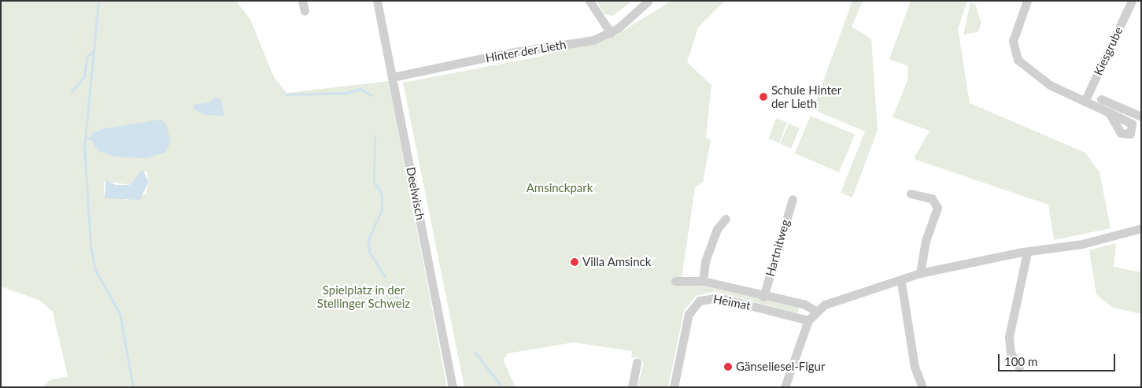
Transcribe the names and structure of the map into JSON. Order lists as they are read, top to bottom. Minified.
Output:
{"streets":{"street":["Hinter der Lieth","Kiesgrube","Deelwisch","Hartnitweg","Heimat"]},"crossings":[["Hinter der Lieth","Deelwisch"]],"parks":["Amsinckpark","Spielplatz in der Stellinger Schweiz"],"places":["Schule Hinter der Lieth","Villa Amsinck","Gänseliesel-Figur"],"scale_bar":"100 m"}
